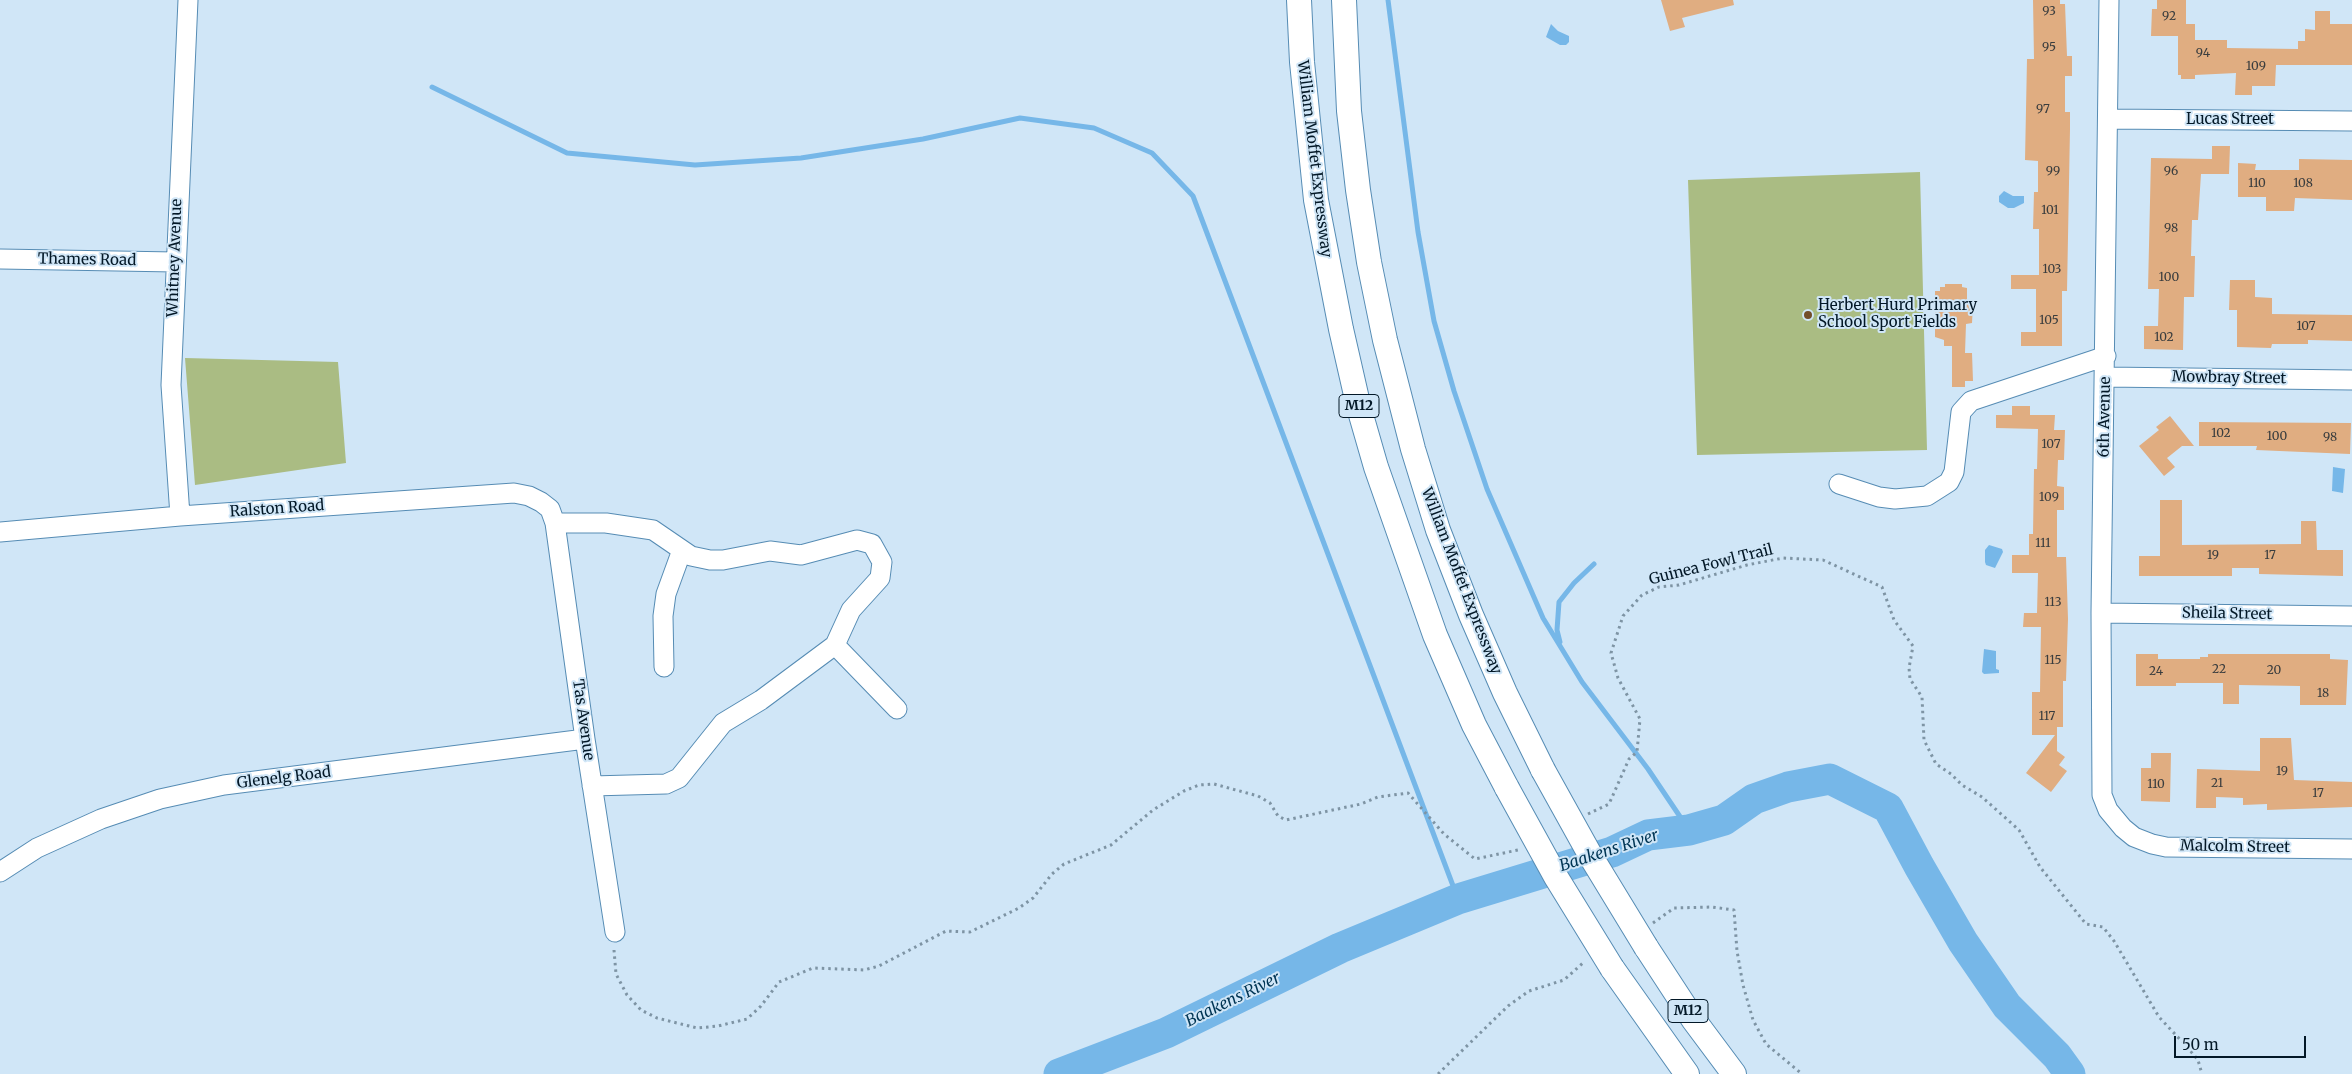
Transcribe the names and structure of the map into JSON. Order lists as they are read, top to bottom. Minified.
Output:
{"streets":{"main road":["William Moffet Expressway","M12"],"street":["Lucas Street","Whitney Avenue","Thames Road","Mowbray Street","6th Avenue","Ralston Road","Sheila Street","Tas Avenue","Glenelg Road","Malcolm Street"],"path":["Guinea Fowl Trail"]},"crossings":[["Lucas Street","6th Avenue"],["Whitney Avenue","Thames Road"],["Whitney Avenue","Ralston Road"],["Mowbray Street","6th Avenue"],["6th Avenue","Sheila Street"],["6th Avenue","Malcolm Street"],["Ralston Road","Tas Avenue"],["Tas Avenue","Glenelg Road"]],"water":["Baakens River"],"places":["Herbert Hurd Primary School Sport Fields"],"house_numbers":["93","92","95","94","109","97","99","96","110","108","101","98","103","100","105","107","102","102","100","98","107","109","111","19","17","113","115","22","20","24","18","117","19","21","110","17"],"scale_bar":"50 m"}
